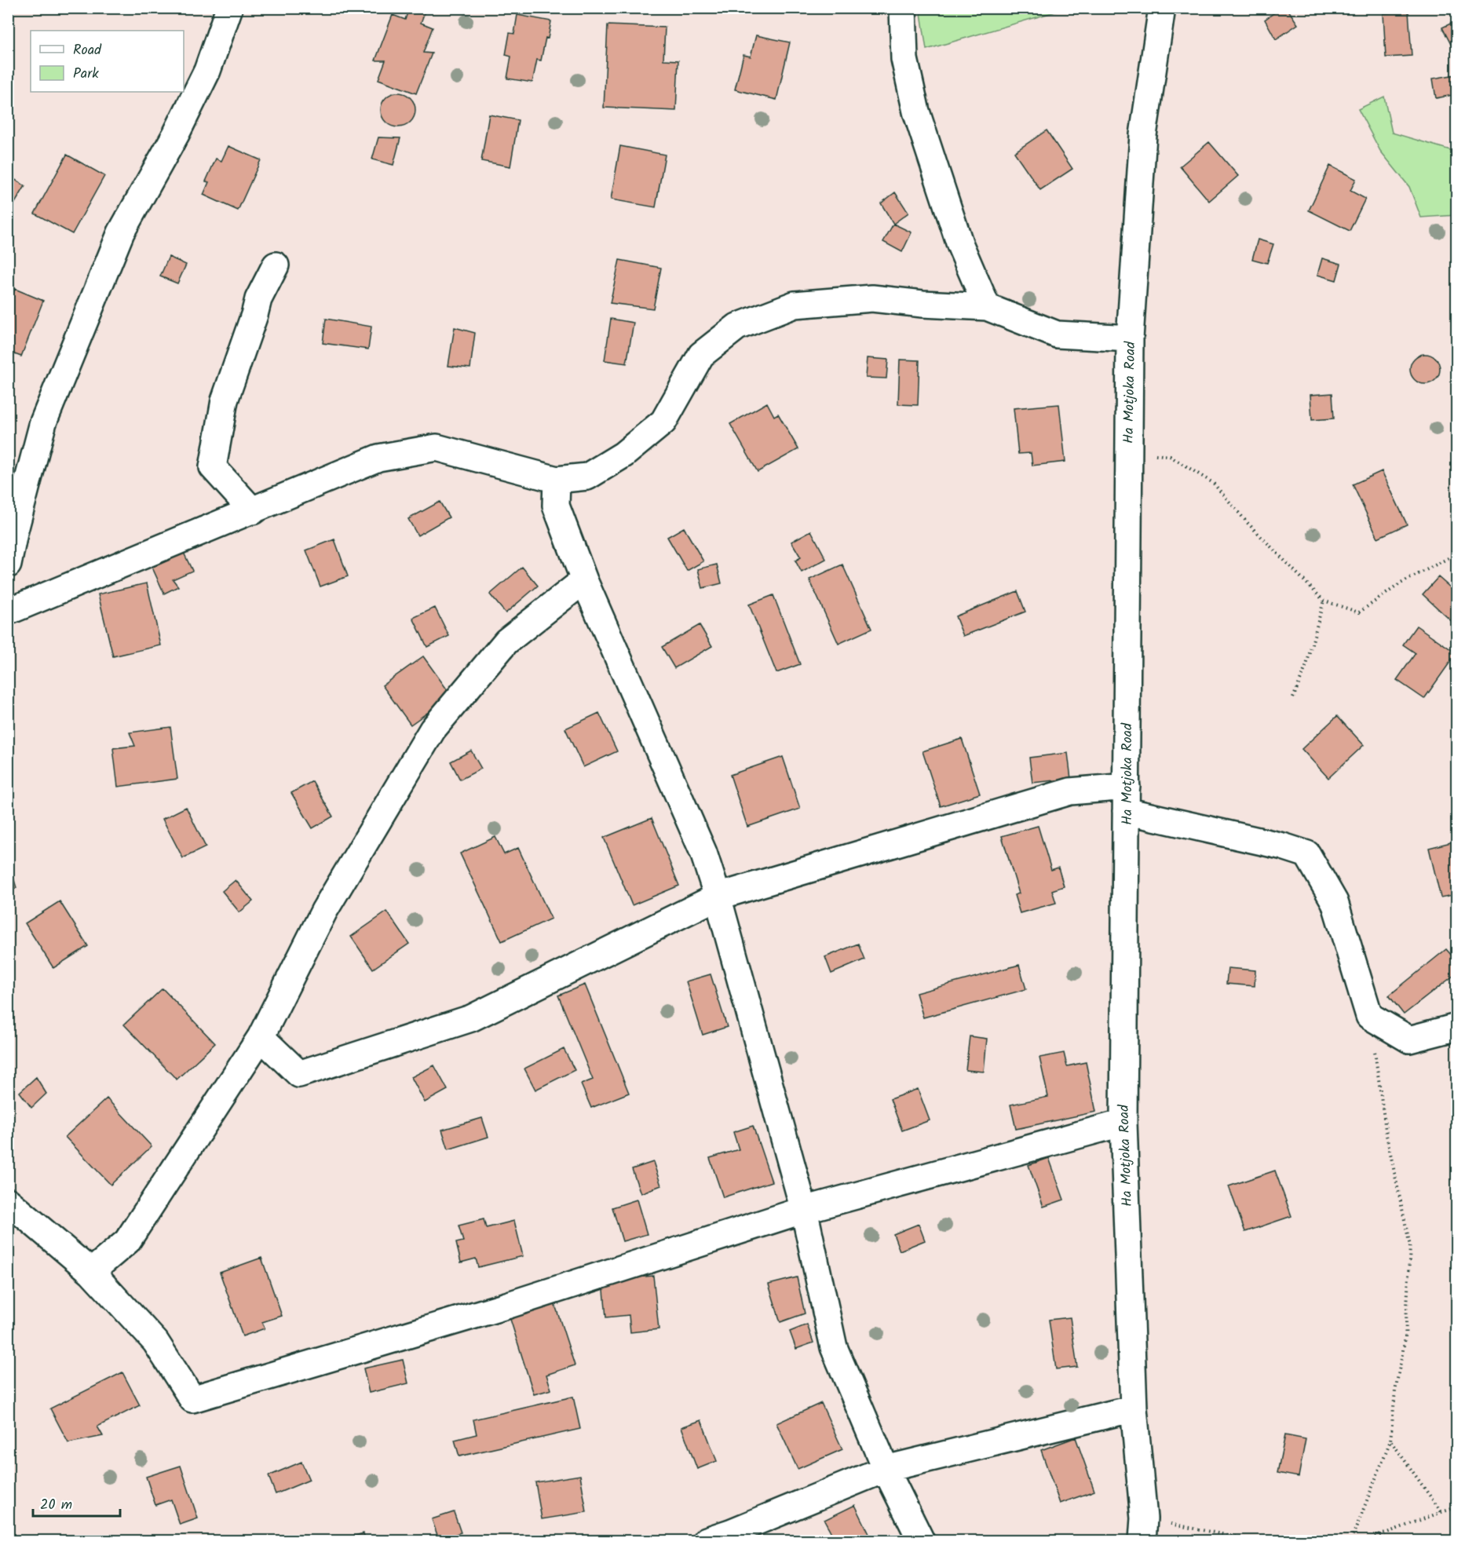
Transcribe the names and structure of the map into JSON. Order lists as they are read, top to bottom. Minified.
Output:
{"streets":{"street":["Ha Motjoka Road"]},"legend":["Road","Park"],"scale_bar":"20 m"}
